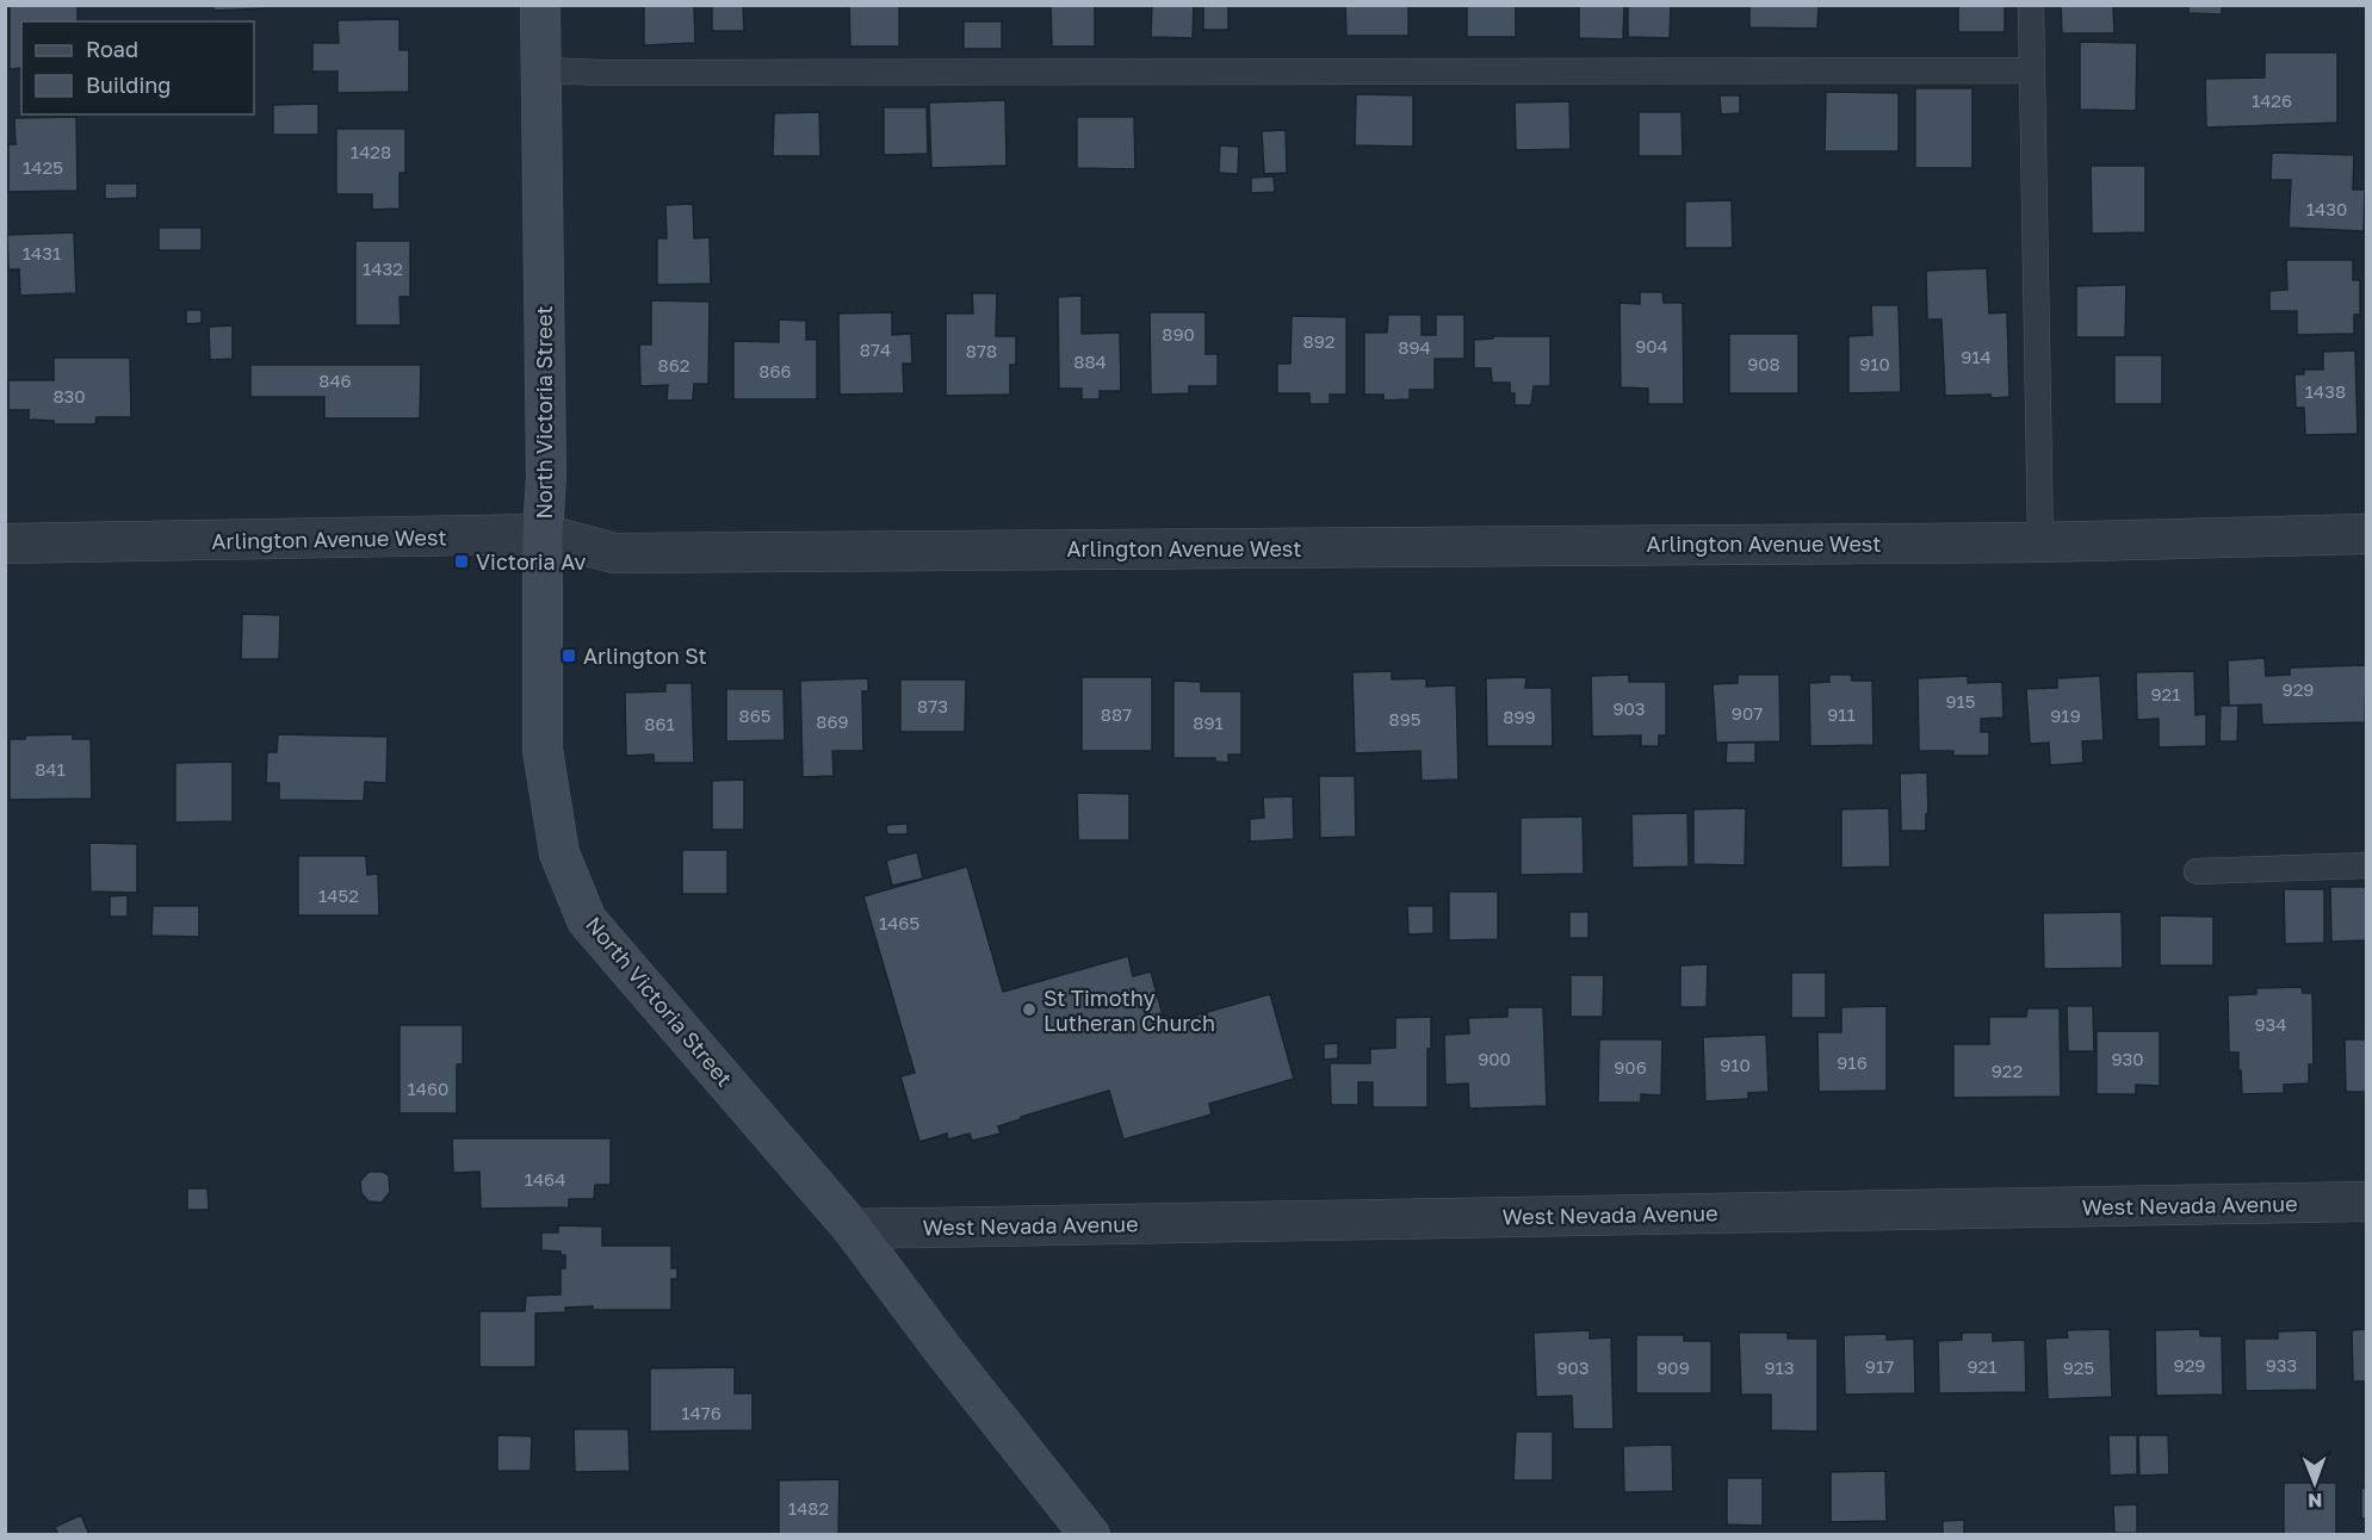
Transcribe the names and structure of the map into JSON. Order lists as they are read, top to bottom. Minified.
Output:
{"streets":{"street":["North Victoria Street","Arlington Avenue West","West Nevada Avenue"]},"crossings":[["North Victoria Street","Arlington Avenue West"],["North Victoria Street","West Nevada Avenue"]],"places":{"transit":["Victoria Av","Arlington St"],"other":["St Timothy Lutheran Church"]},"house_numbers":["1426","1428","1425","1430","1431","1432","890","892","904","894","874","878","914","884","908","910","862","866","846","1438","830","929","921","915","873","903","907","887","911","865","919","899","895","869","891","861","841","1452","1465","934","900","930","916","910","906","922","1460","1464","929","933","917","921","903","909","913","925","1476","1482"],"legend":["Road","Building"],"north":"bottom"}
